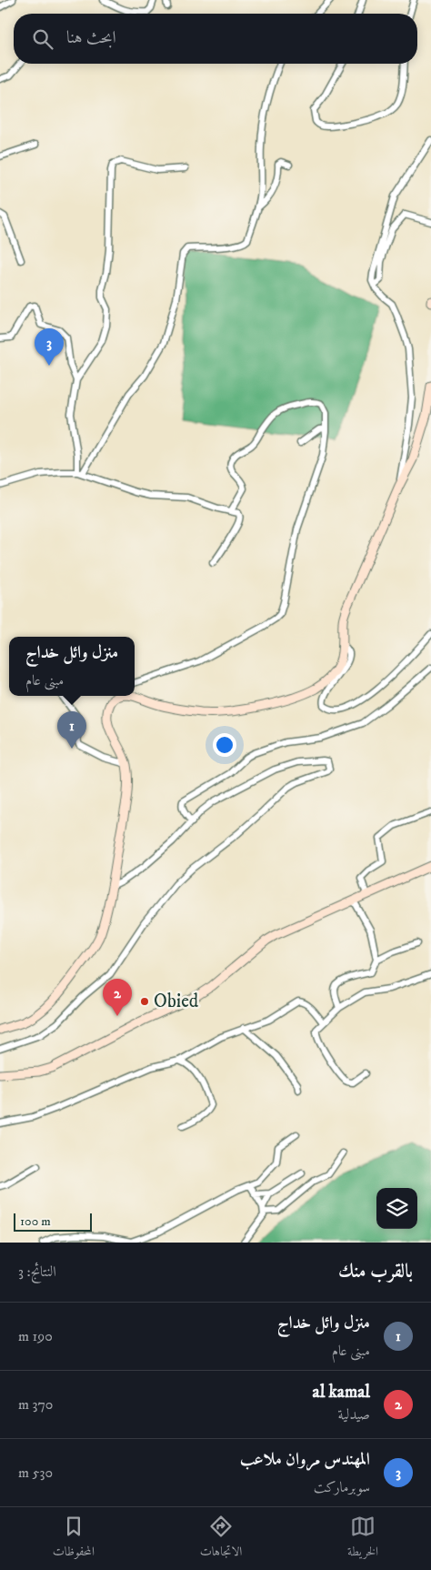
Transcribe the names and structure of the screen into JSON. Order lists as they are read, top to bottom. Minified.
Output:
{"places":["Obied"],"scale_bar":"100 m","page":{"search":"ابحث هنا","pins":["3","1","2"],"popup":["منزل وائل خداج","مبنى عام"],"scale":"100 m","heading":["بالقرب منك","النتائج: 3"],"list":[{"mark":"1","name":"منزل وائل خداج","note":"مبنى عام","value":"190 m"},{"mark":"2","name":"al kamal","note":"صيدلية","value":"370 m"},{"mark":"3","name":"المهندس مروان ملاعب","note":"سوبرماركت","value":"530 m"}],"nav":["الخريطة","الاتجاهات","المحفوظات"]}}
